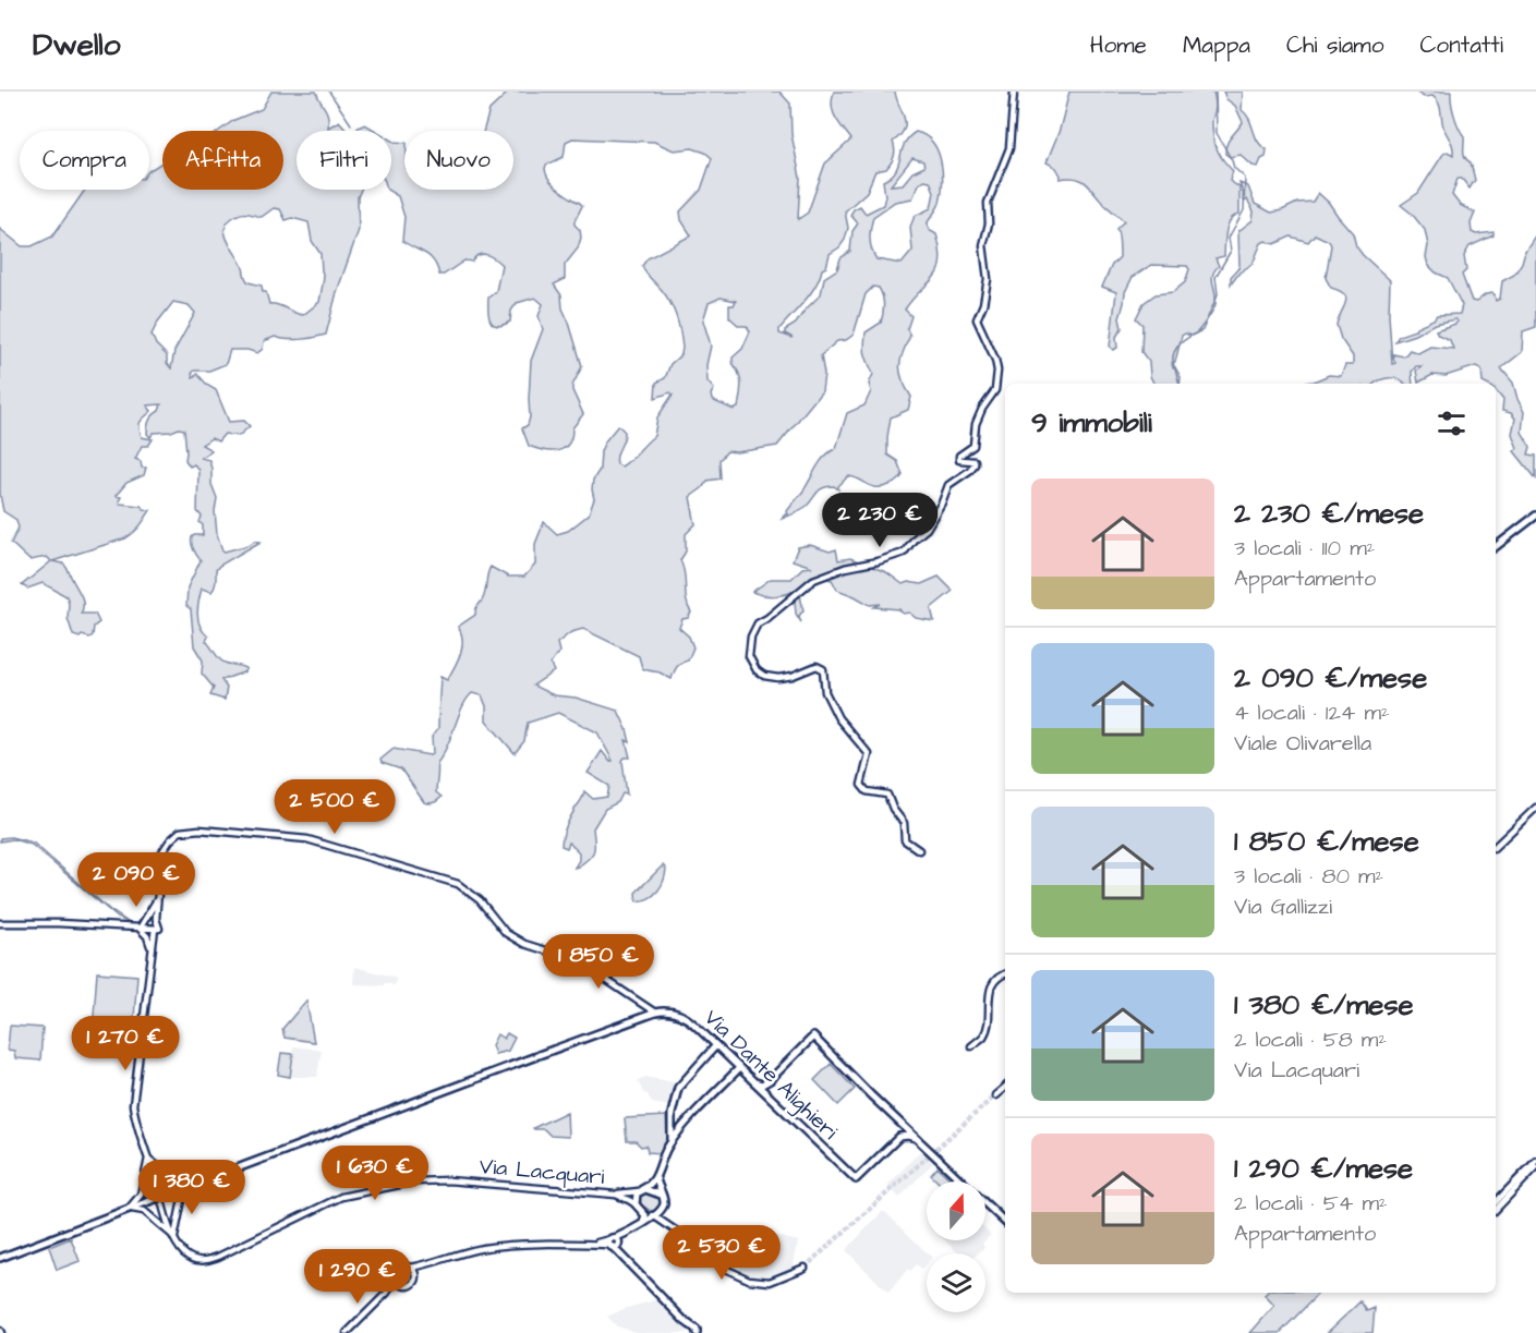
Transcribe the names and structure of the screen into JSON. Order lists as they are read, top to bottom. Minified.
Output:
{"streets":{"main road":["Via Dante Alighieri"],"street":["Via Lacquari"]},"north":"top","page":{"header":"Dwello","nav":["Home","Mappa","Chi siamo","Contatti"],"chip":["Compra","Affitta","Filtri","Nuovo"],"heading":"9 immobili","list":[{"name":"2 230 €/mese","note":"3 locali · 110 m² · Appartamento"},{"name":"2 090 €/mese","note":"4 locali · 124 m² · Viale Olivarella"},{"name":"1 850 €/mese","note":"3 locali · 80 m² · Via Gallizzi"},{"name":"1 380 €/mese","note":"2 locali · 58 m² · Via Lacquari"},{"name":"1 290 €/mese","note":"2 locali · 54 m² · Appartamento"}],"price":["2 230 €","2 500 €","2 090 €","1 850 €","1 270 €","1 630 €","1 380 €","2 530 €","1 290 €"]}}
